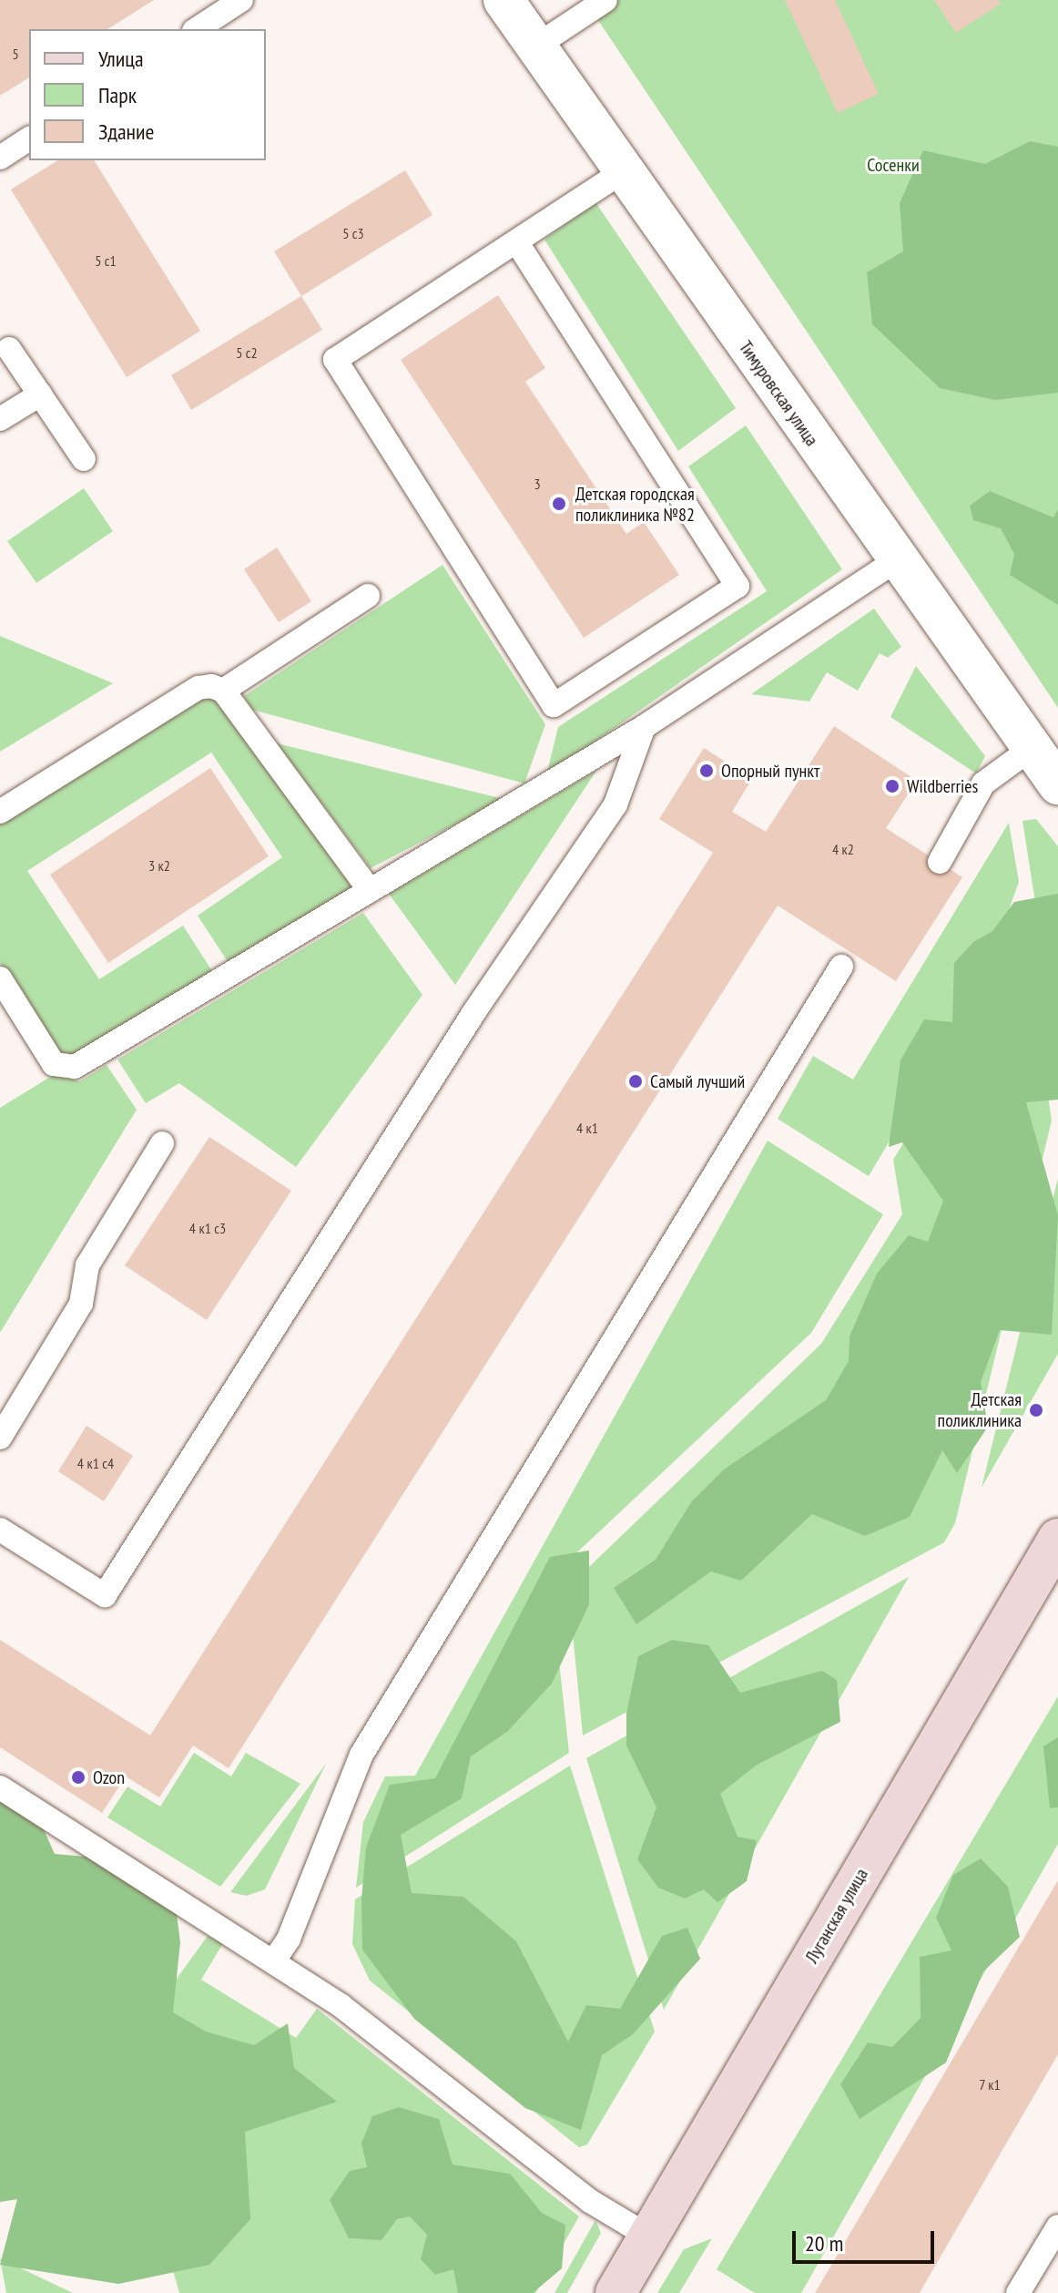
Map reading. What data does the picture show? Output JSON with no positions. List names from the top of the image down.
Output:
{
  "streets": {
    "main road": ["Луганская улица"],
    "street": ["Тимуровская улица"]
  },
  "parks": ["Сосенки"],
  "places": [
    "Детская городская поликлиника №82",
    "Опорный пункт",
    "Wildberries",
    "Самый лучший",
    "Детская поликлиника",
    "Ozon"
  ],
  "house_numbers": [
    "5",
    "5 с3",
    "5 с1",
    "5 с2",
    "3",
    "4 к2",
    "3 к2",
    "4 к1",
    "4 к1 с3",
    "4 к1 с4",
    "7 к1"
  ],
  "legend": ["Улица", "Парк", "Здание"],
  "scale_bar": "20 m"
}
